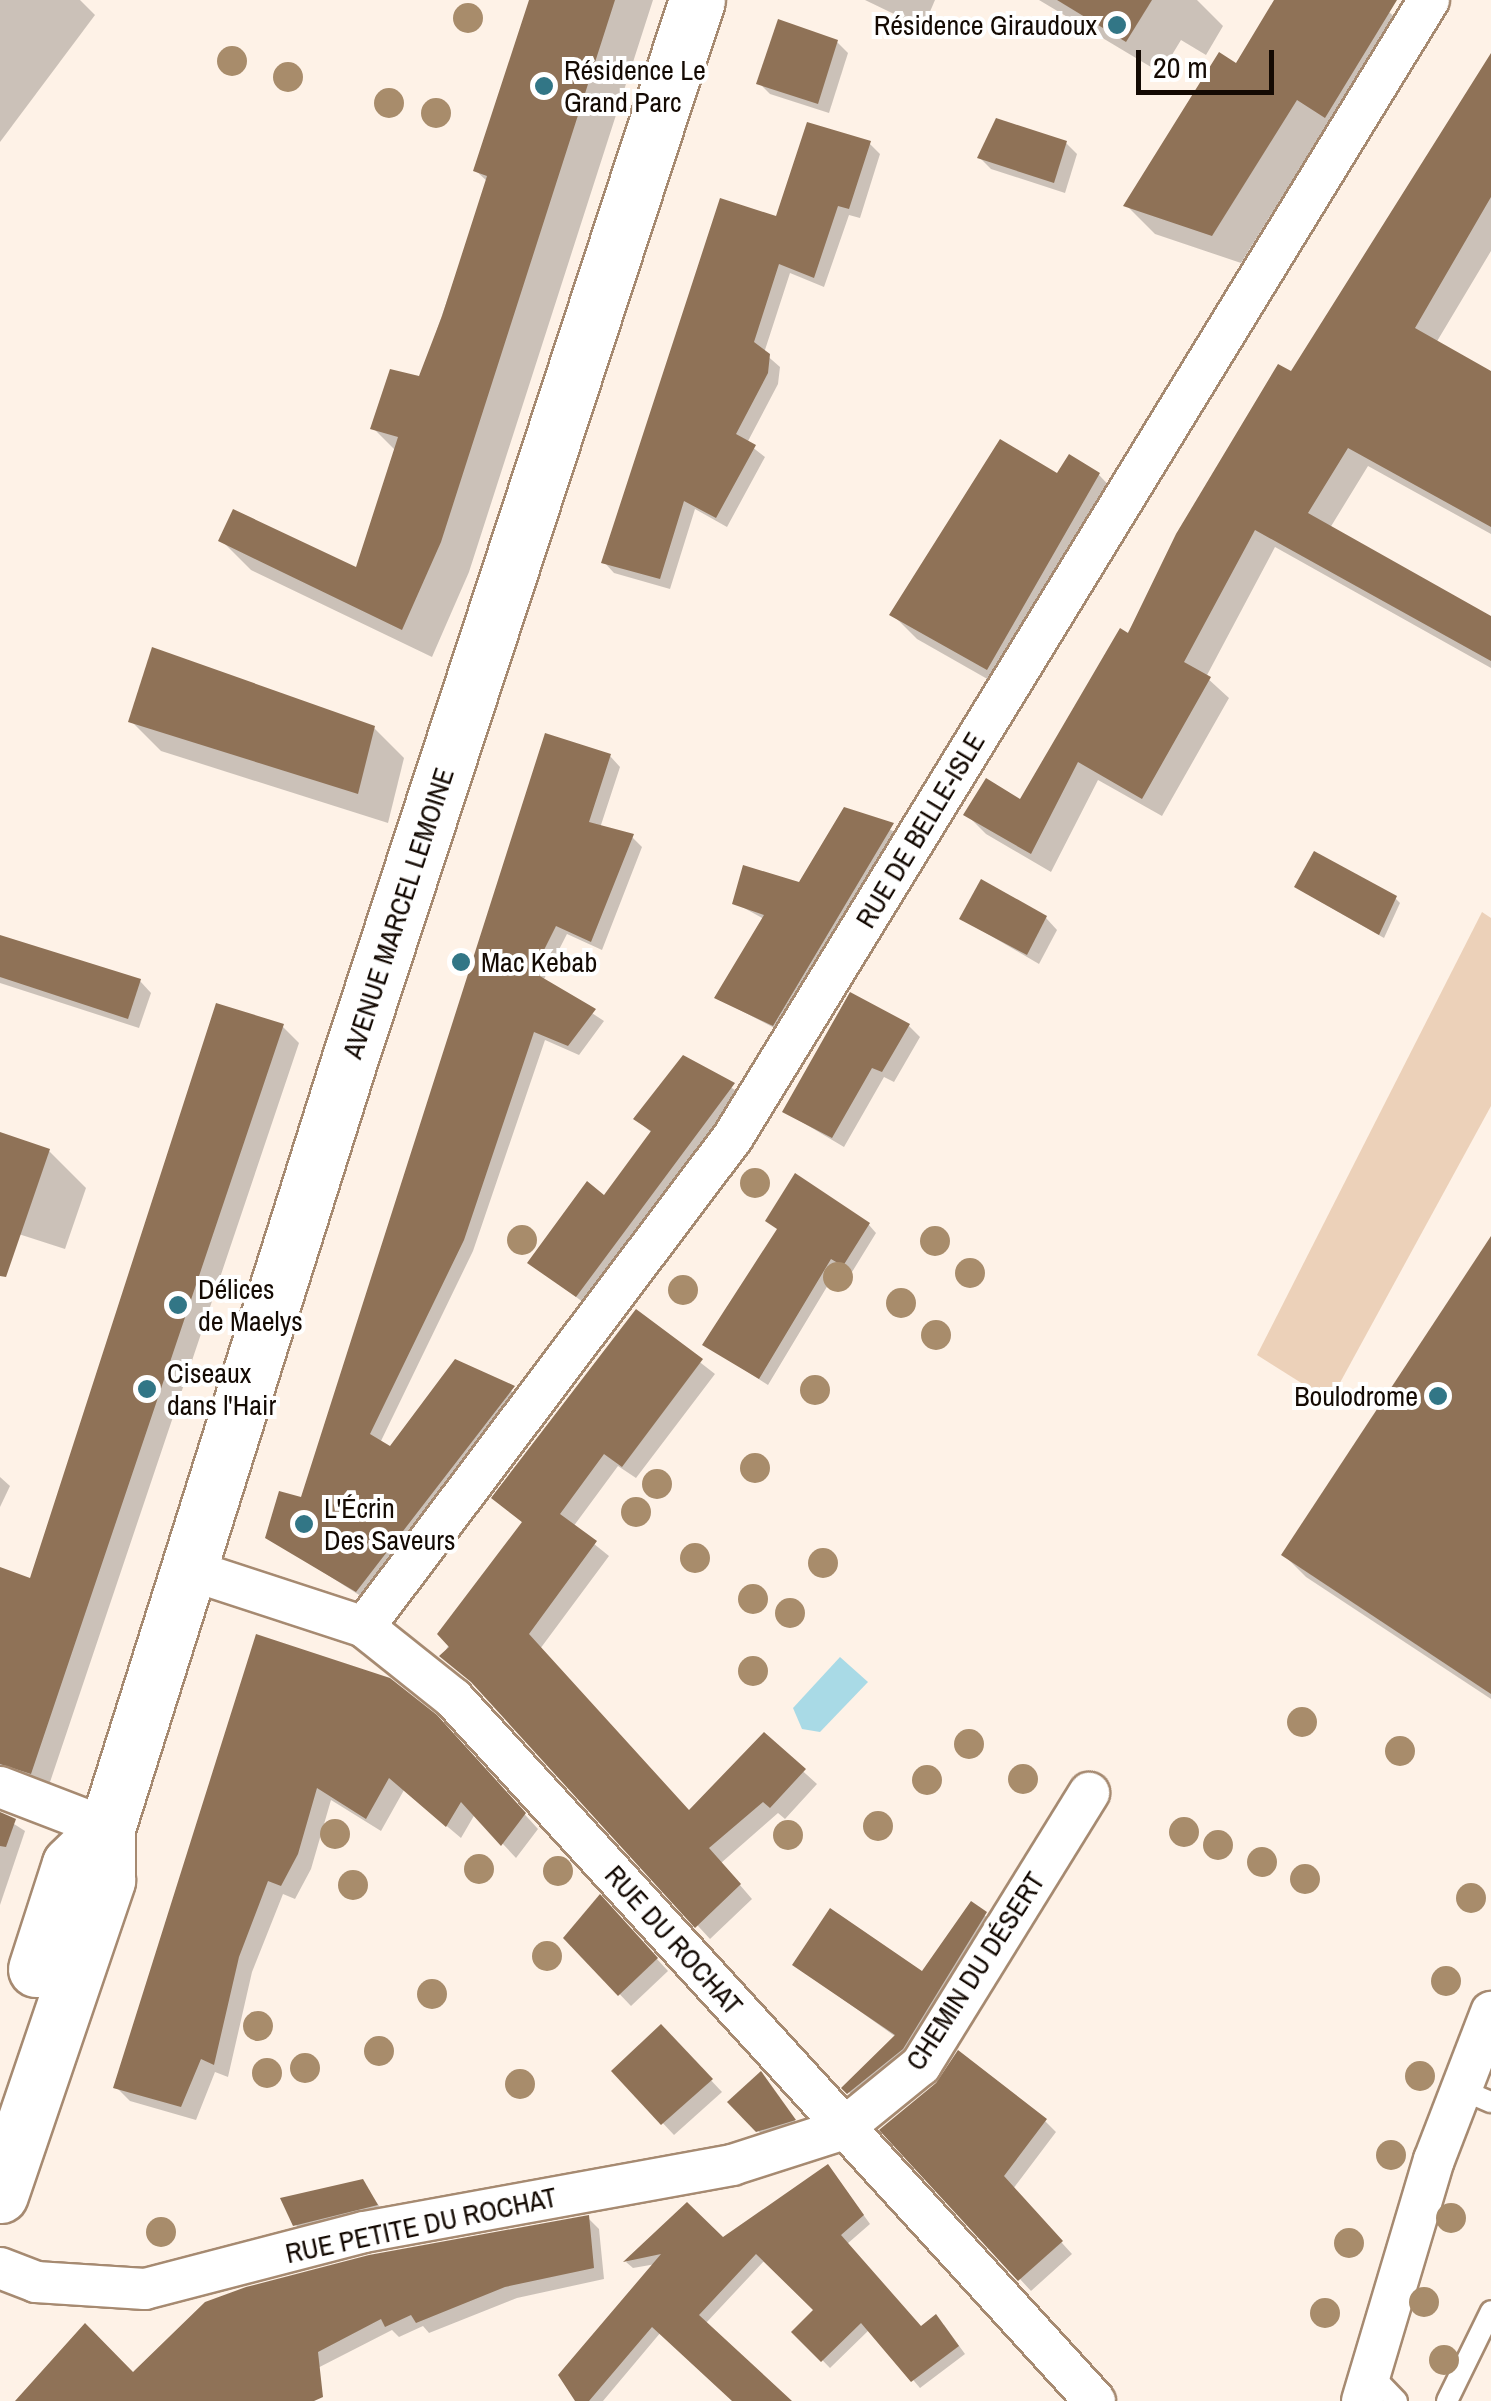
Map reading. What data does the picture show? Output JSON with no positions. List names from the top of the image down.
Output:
{
  "streets": {
    "main road": ["AVENUE MARCEL LEMOINE"],
    "street": [
      "RUE DE BELLE-ISLE",
      "RUE DU ROCHAT",
      "CHEMIN DU DÉSERT",
      "RUE PETITE DU ROCHAT"
    ]
  },
  "crossings": [
    ["RUE DE BELLE-ISLE", "RUE DU ROCHAT"],
    ["AVENUE MARCEL LEMOINE", "RUE DU ROCHAT"],
    ["RUE DU ROCHAT", "CHEMIN DU DÉSERT"],
    ["RUE DU ROCHAT", "RUE PETITE DU ROCHAT"],
    ["CHEMIN DU DÉSERT", "RUE PETITE DU ROCHAT"]
  ],
  "places": [
    "Résidence Giraudoux",
    "Résidence Le Grand Parc",
    "Mac Kebab",
    "Délices de Maelys",
    "Ciseaux dans l'Hair",
    "Boulodrome",
    "L'Écrin Des Saveurs"
  ],
  "scale_bar": "20 m"
}
